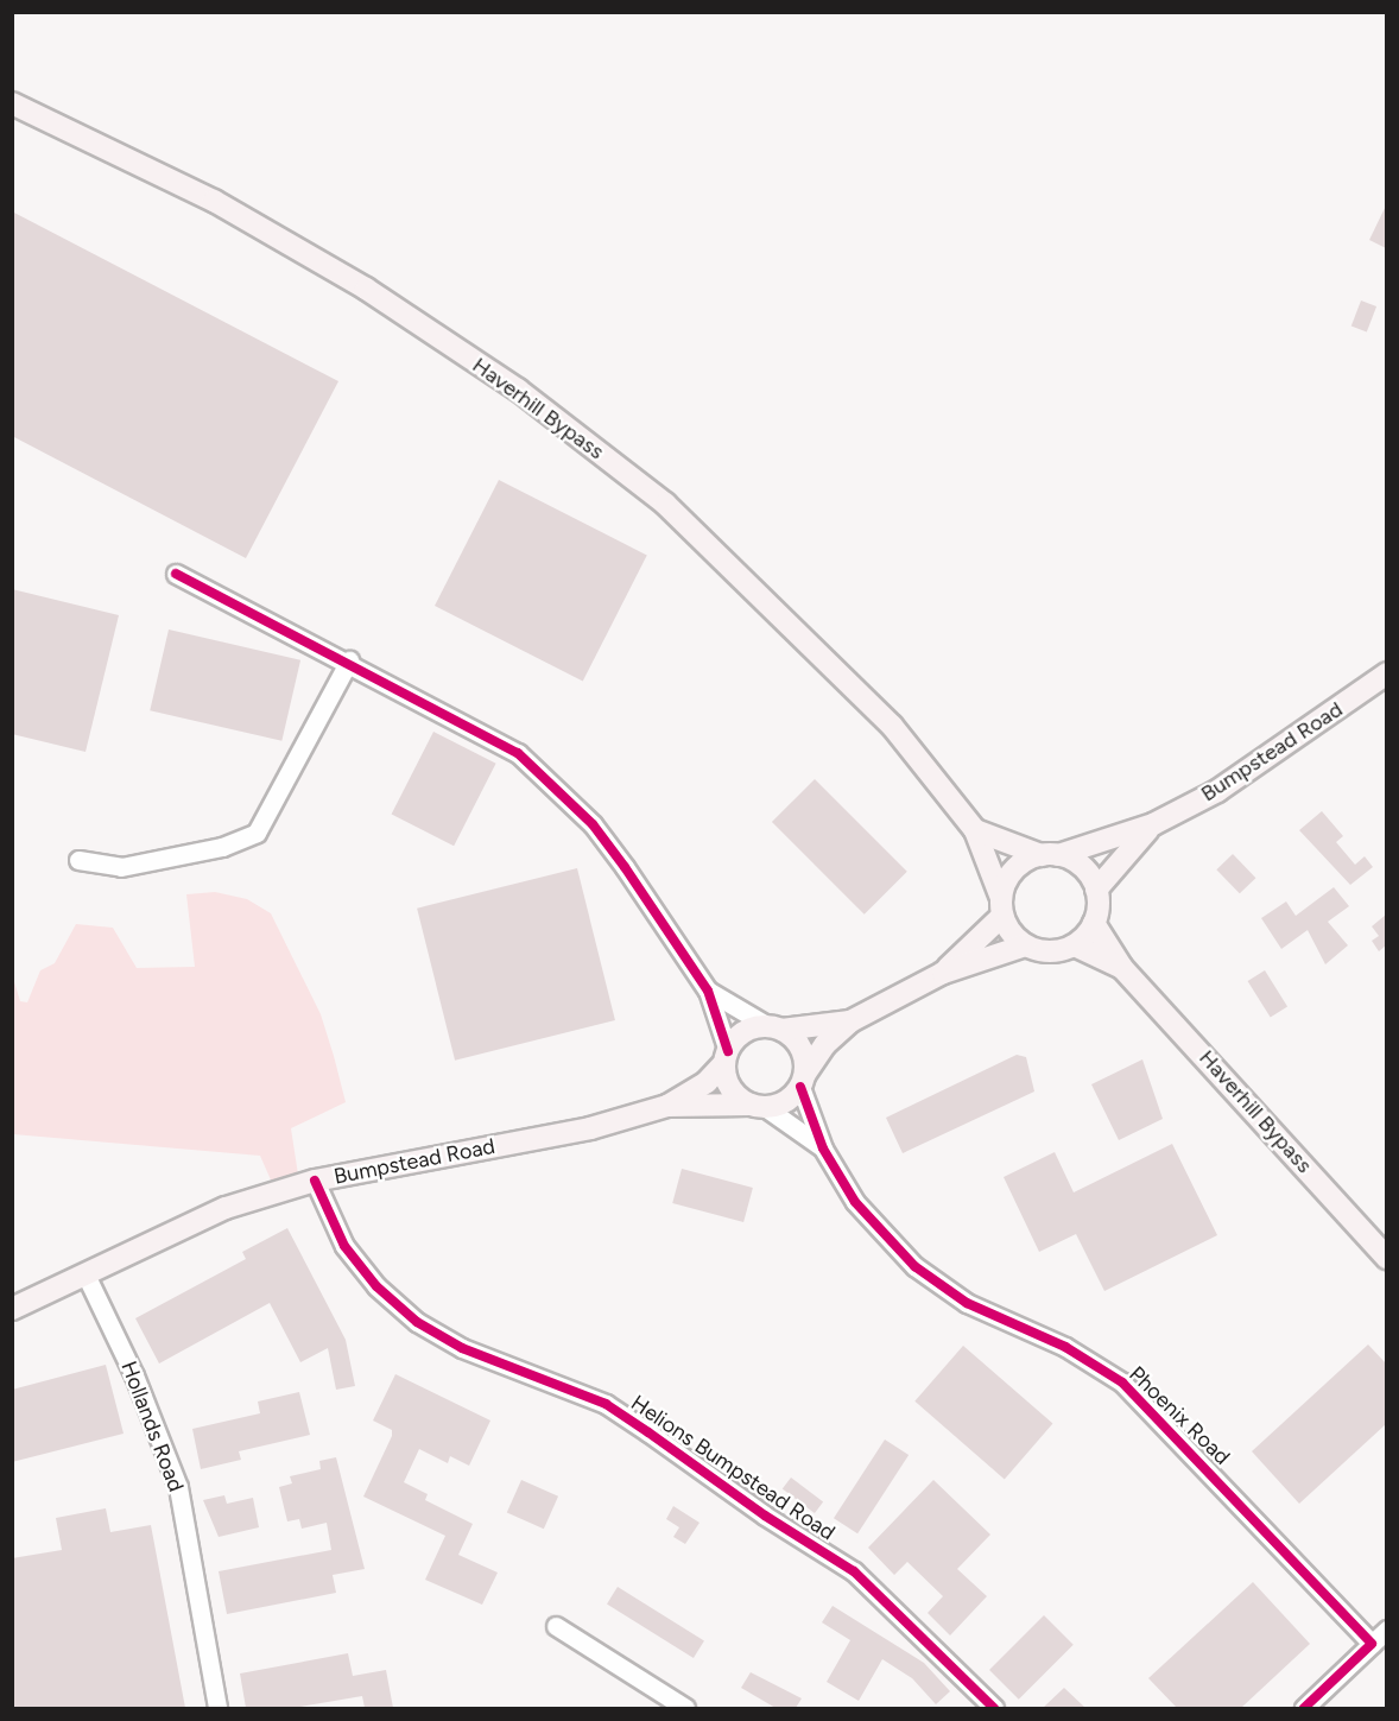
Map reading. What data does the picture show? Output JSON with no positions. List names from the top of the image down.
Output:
{
  "streets": {
    "main road": ["Haverhill Bypass", "Bumpstead Road"],
    "street": ["Phoenix Road", "Hollands Road", "Helions Bumpstead Road"]
  },
  "crossings": [
    ["Haverhill Bypass", "Bumpstead Road"],
    ["Bumpstead Road", "Phoenix Road"],
    ["Bumpstead Road", "Hollands Road"],
    ["Bumpstead Road", "Helions Bumpstead Road"]
  ]
}
